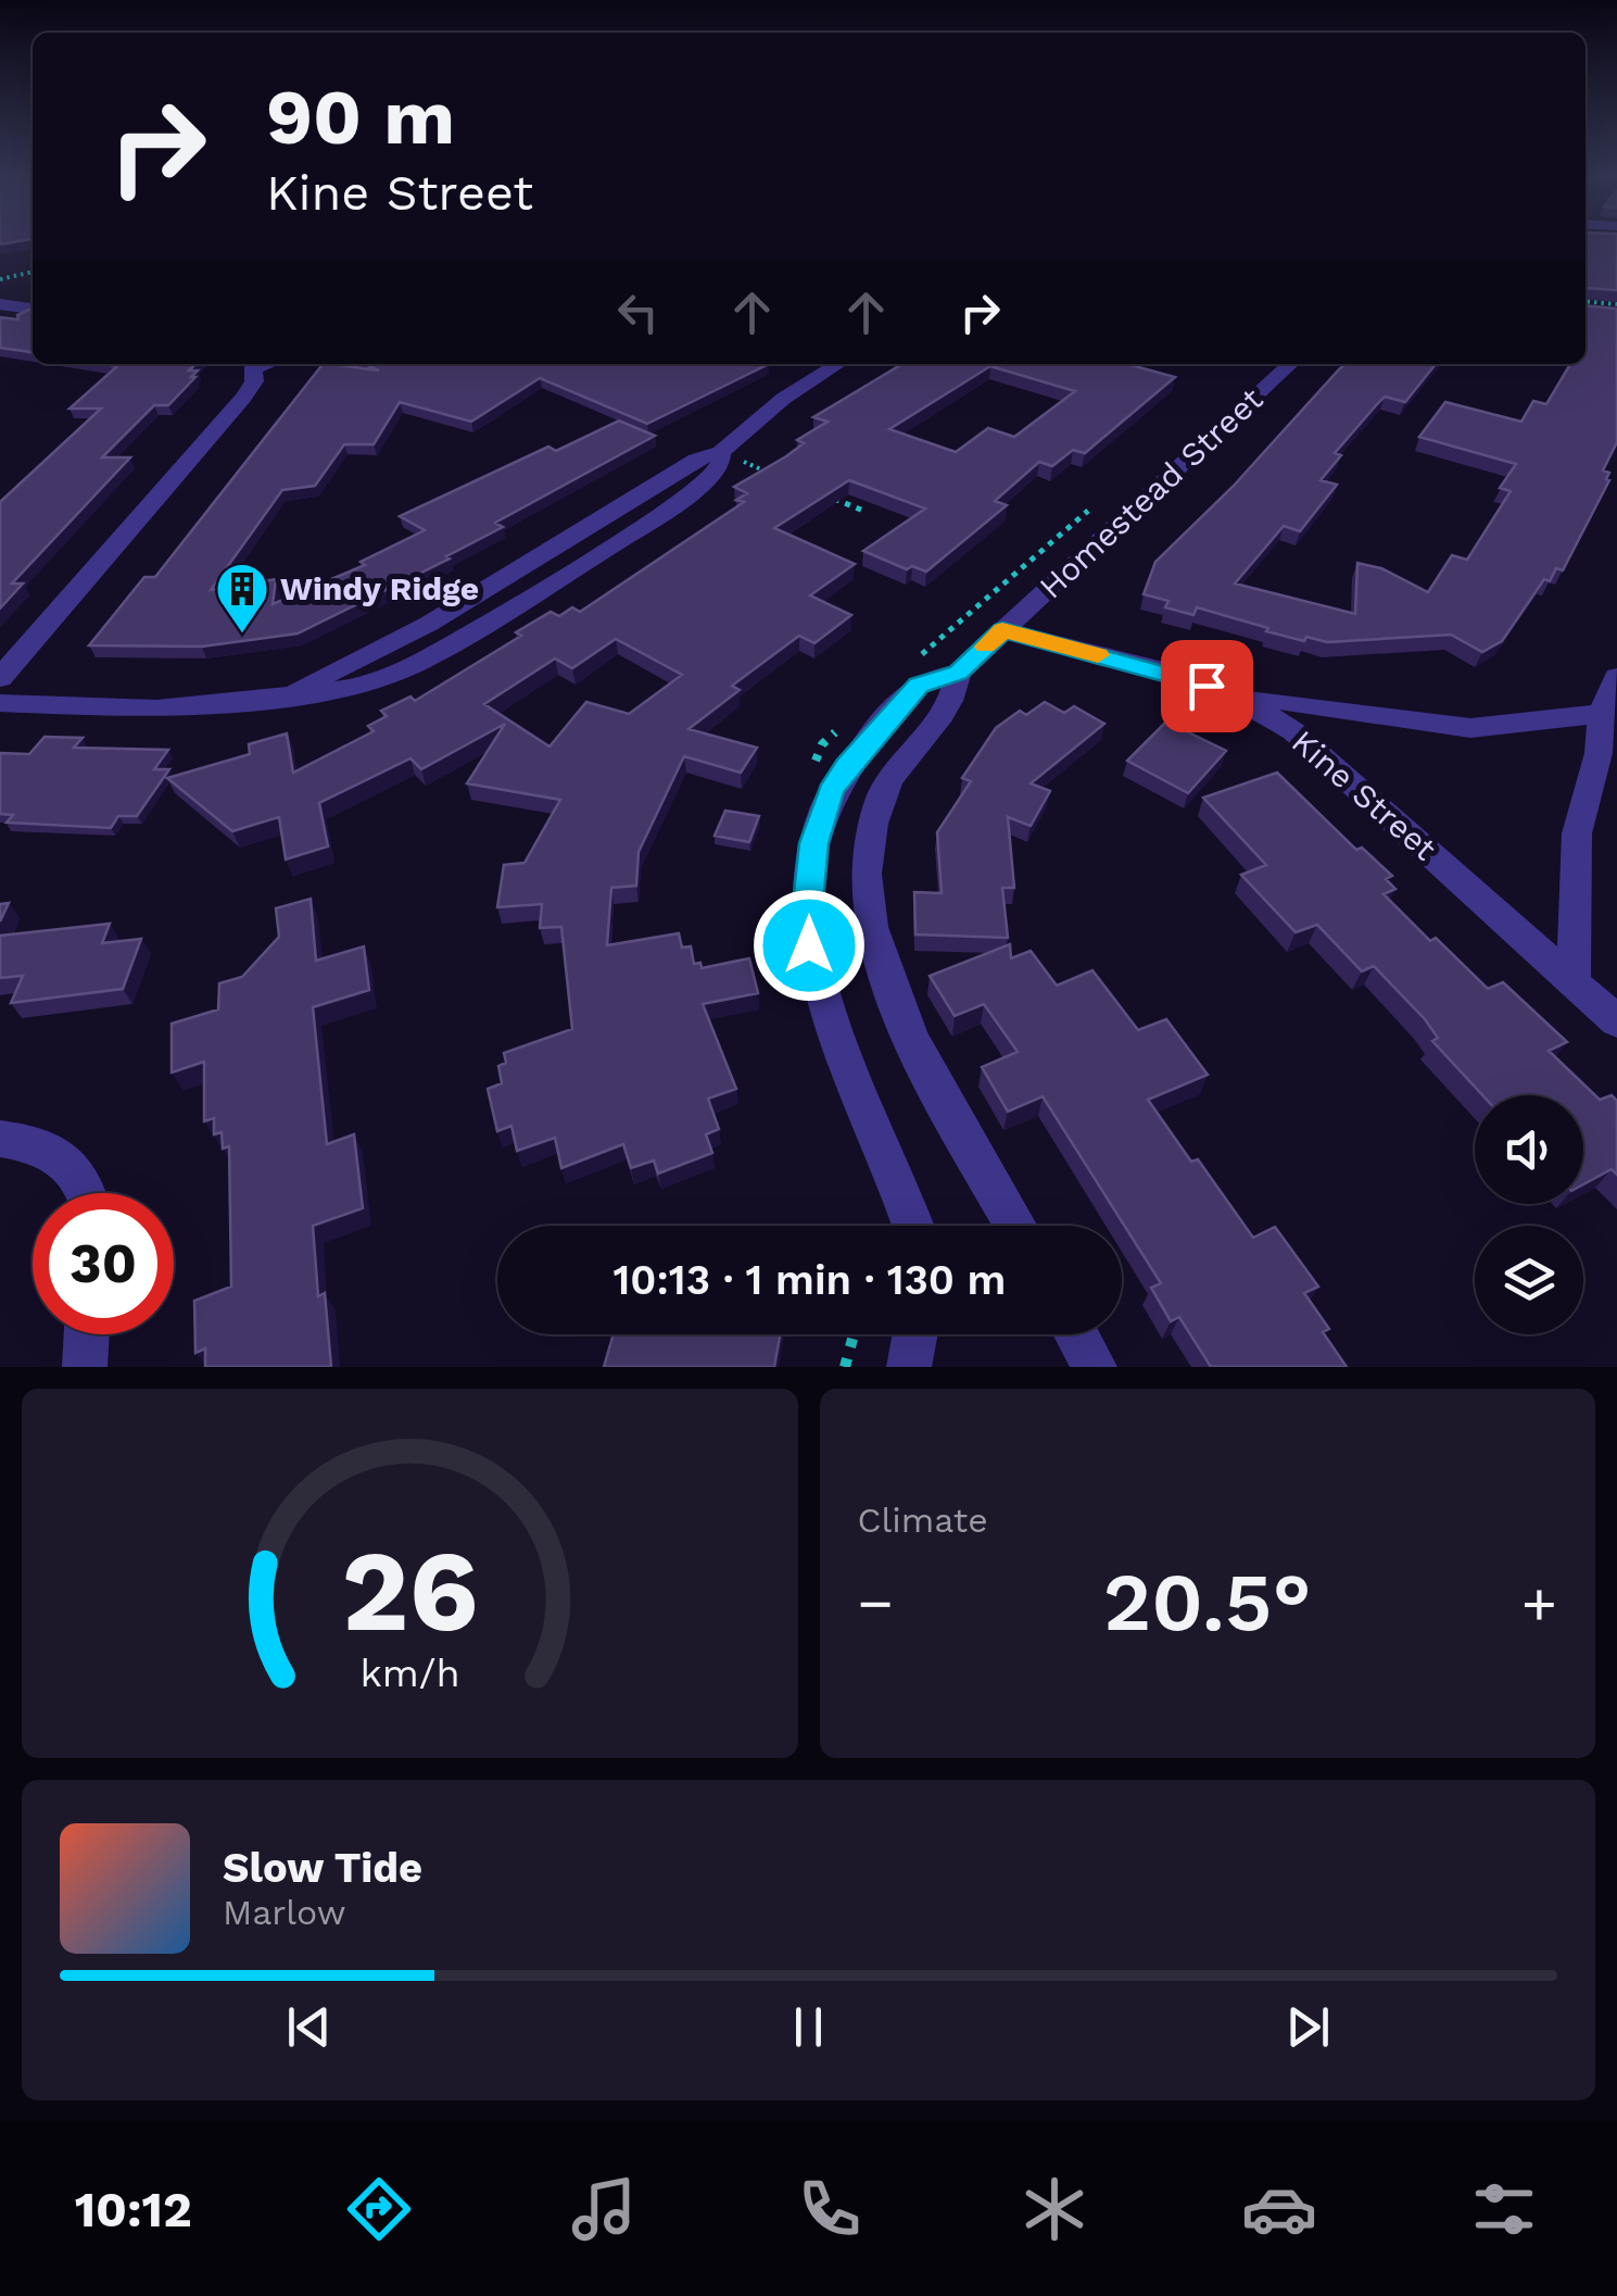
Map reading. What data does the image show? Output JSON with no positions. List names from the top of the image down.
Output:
{
  "streets": {
    "street": ["Homestead Street", "Kine Street"]
  },
  "crossings": [
    ["Homestead Street", "Kine Street"]
  ],
  "places": {
    "building": ["Windy Ridge"]
  },
  "page": {
    "turn": ["90 m", "Kine Street"],
    "limit": "30",
    "trip": "10:13 · 1 min · 130 m",
    "tile": "Climate",
    "heat": ["−", "20.5°", "+"],
    "song": ["Slow Tide", "Marlow"],
    "tabs": "10:12",
    "gauge": ["26", "km/h"]
  }
}
